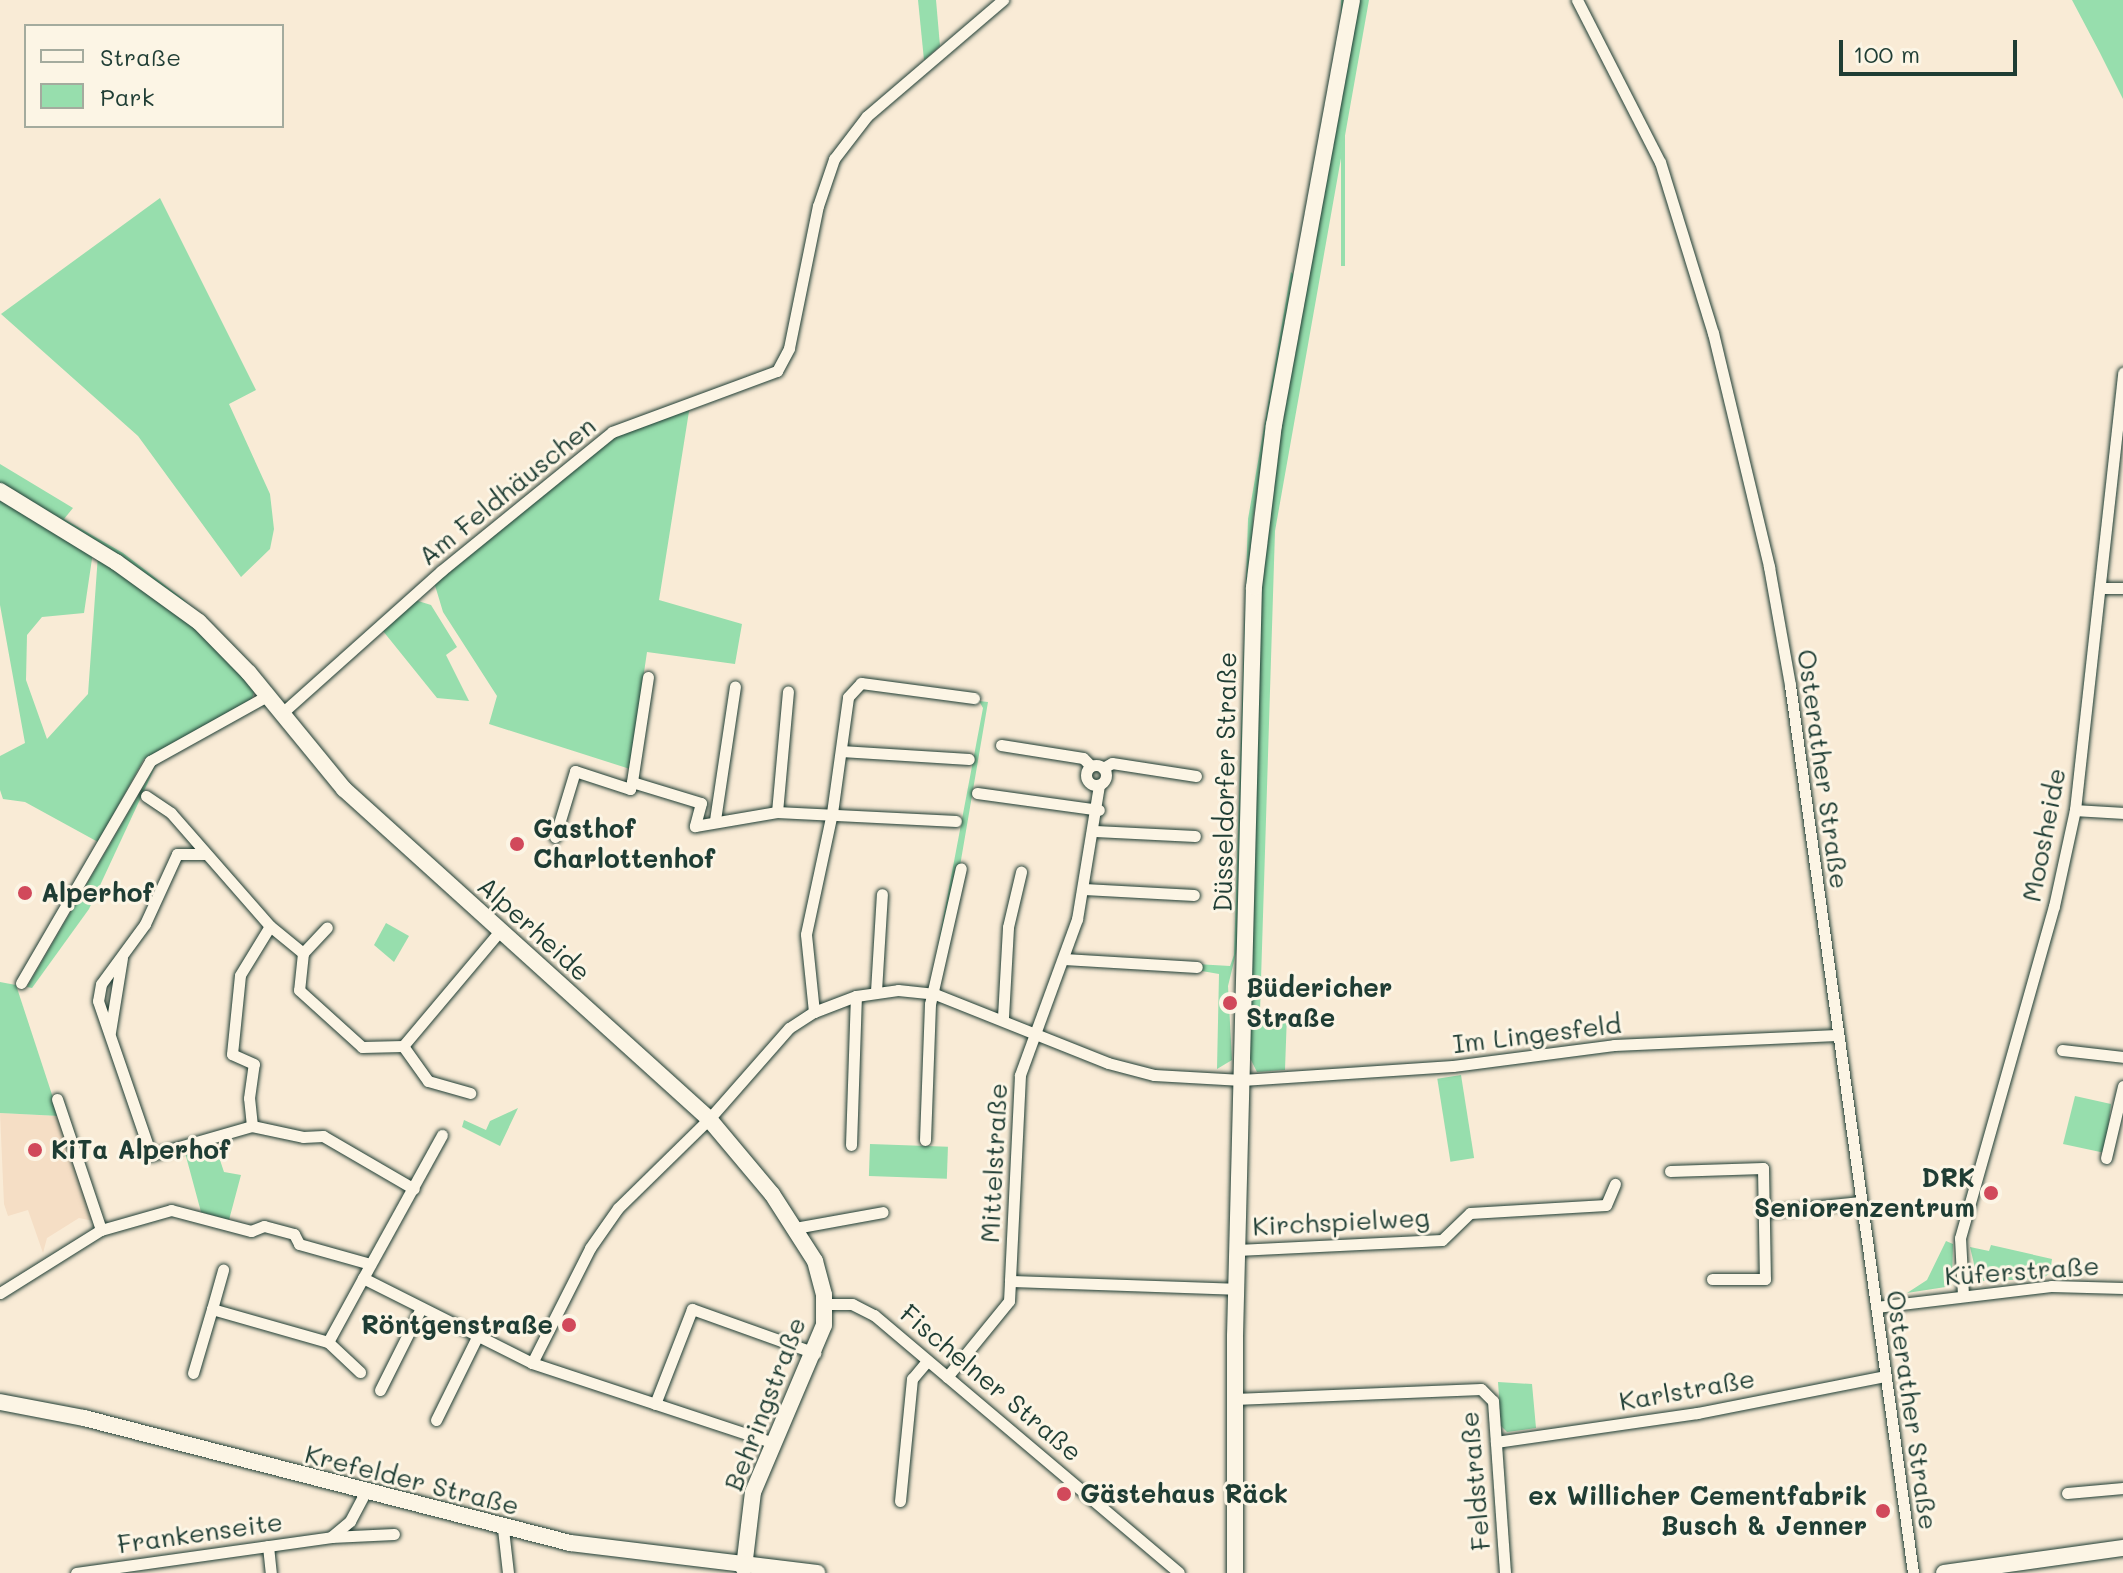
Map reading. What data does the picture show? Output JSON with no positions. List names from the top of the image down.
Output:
{
  "streets": {
    "street": [
      "Am Feldhäuschen",
      "Osterather Straße",
      "Düsseldorfer Straße",
      "Moosheide",
      "Alperheide",
      "Im Lingesfeld",
      "Mittelstraße",
      "Kirchspielweg",
      "Küferstraße",
      "Fischelner Straße",
      "Karlstraße",
      "Behringstraße",
      "Krefelder Straße",
      "Feldstraße",
      "Frankenseite"
    ]
  },
  "crossings": [
    ["Am Feldhäuschen", "Alperheide"],
    ["Osterather Straße", "Im Lingesfeld"],
    ["Osterather Straße", "Küferstraße"],
    ["Osterather Straße", "Karlstraße"],
    ["Düsseldorfer Straße", "Im Lingesfeld"],
    ["Düsseldorfer Straße", "Mittelstraße"],
    ["Düsseldorfer Straße", "Kirchspielweg"],
    ["Düsseldorfer Straße", "Feldstraße"],
    ["Moosheide", "Küferstraße"],
    ["Mittelstraße", "Fischelner Straße"],
    ["Fischelner Straße", "Behringstraße"],
    ["Karlstraße", "Feldstraße"],
    ["Behringstraße", "Krefelder Straße"]
  ],
  "places": [
    "Gasthof Charlottenhof",
    "Alperhof",
    "Büdericher Straße",
    "KiTa Alperhof",
    "DRK Seniorenzentrum",
    "Röntgenstraße",
    "Gästehaus Räck",
    "ex Willicher Cementfabrik Busch & Jenner"
  ],
  "legend": ["Straße", "Park"],
  "scale_bar": "100 m"
}
